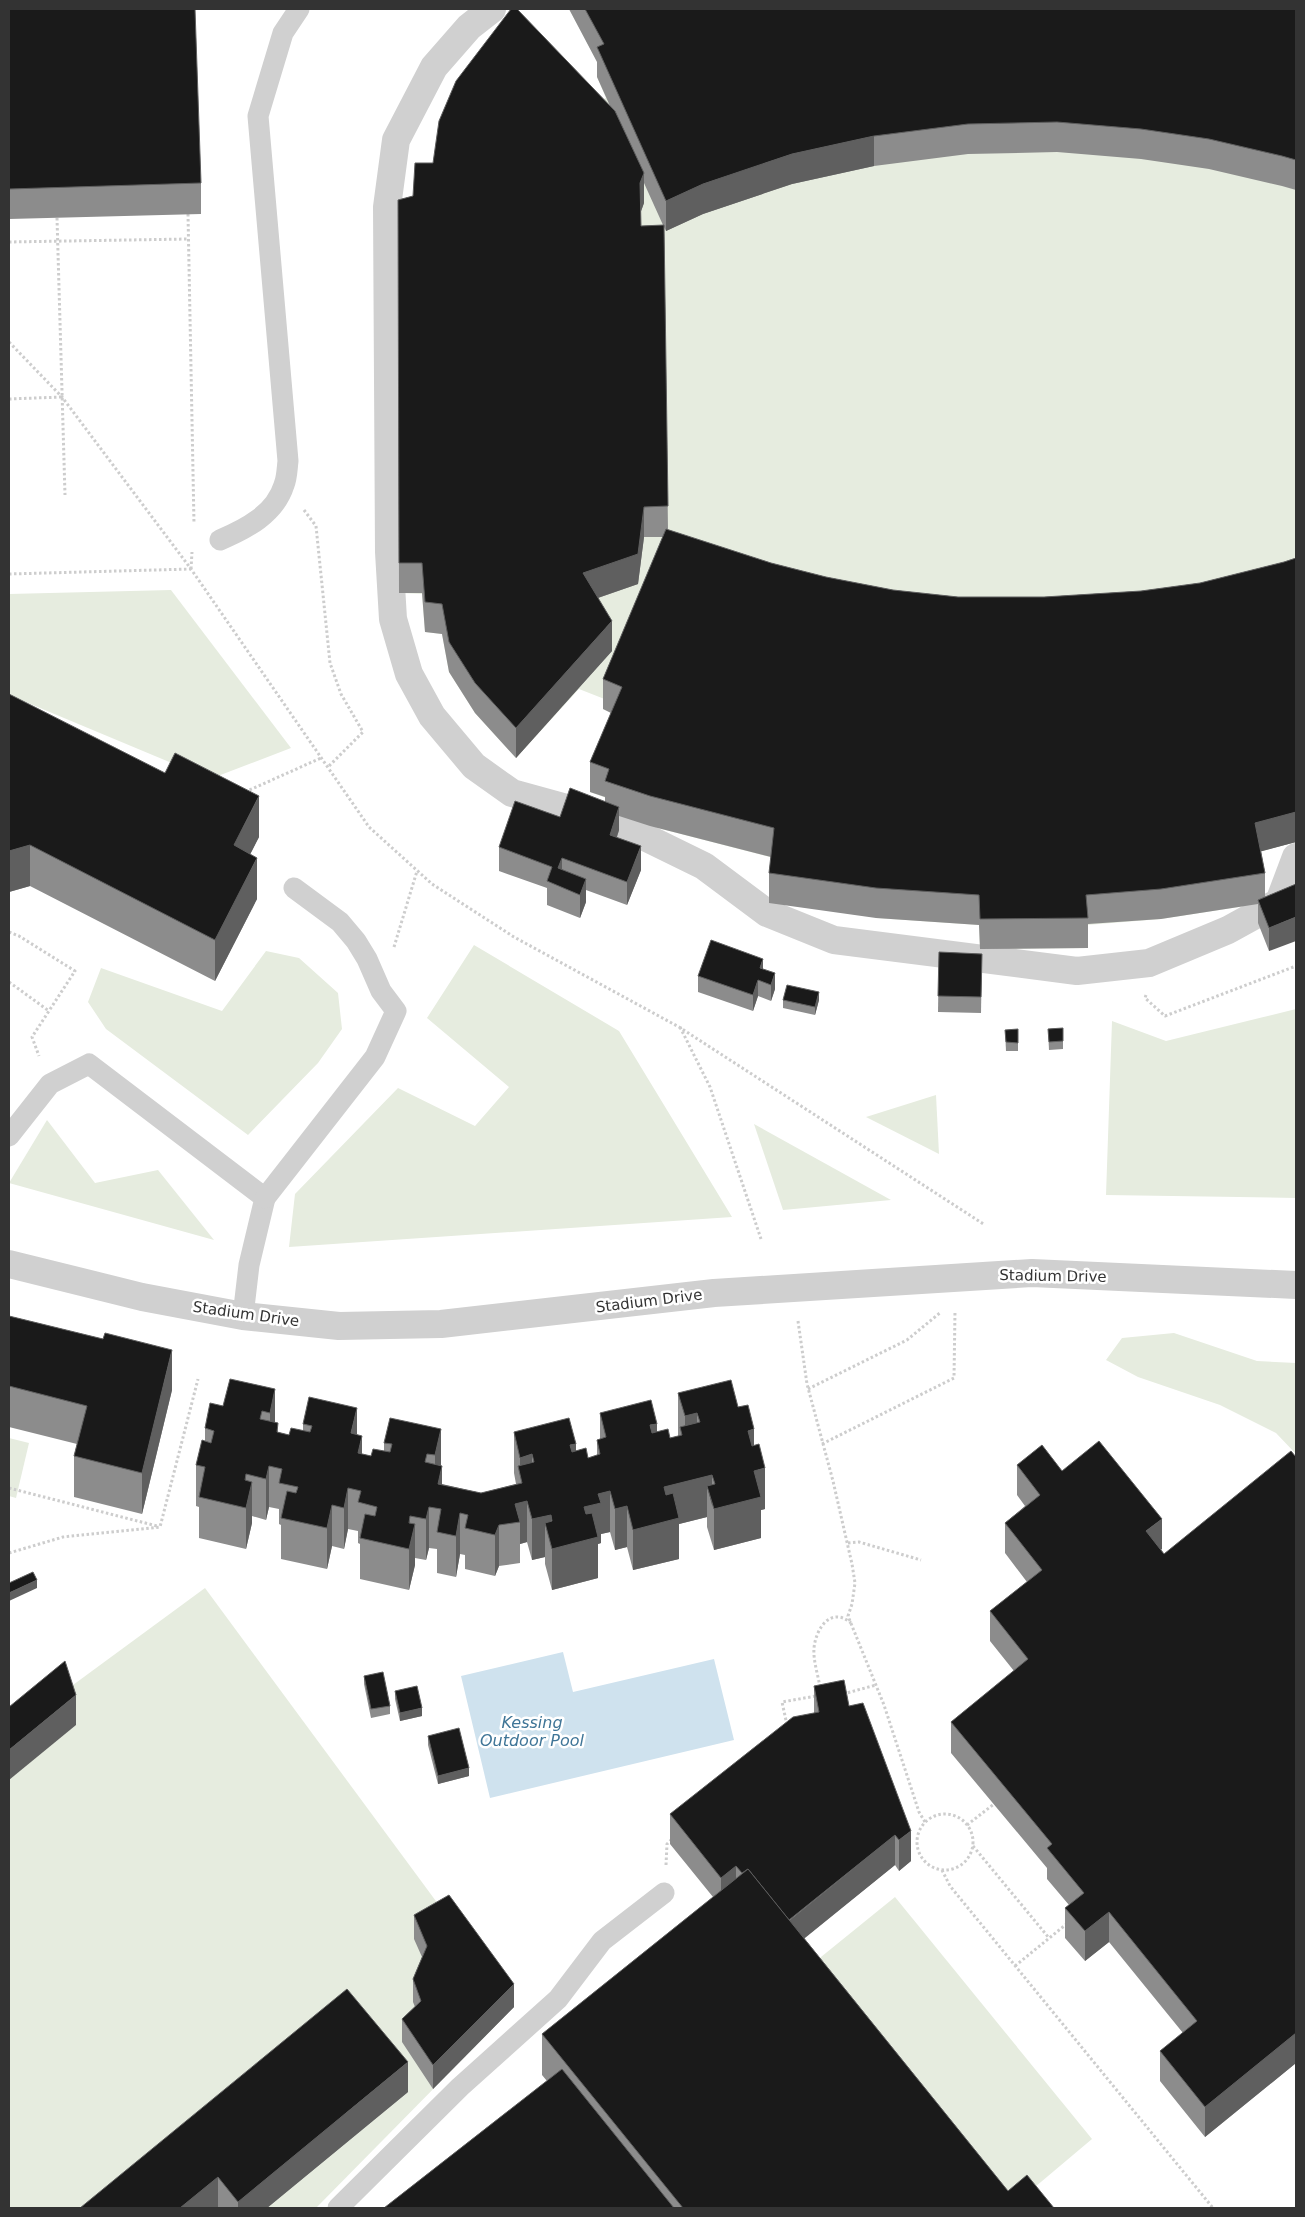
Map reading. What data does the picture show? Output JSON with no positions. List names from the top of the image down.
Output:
{
  "streets": {
    "street": ["Stadium Drive"]
  },
  "water": ["Kessing Outdoor Pool"]
}
